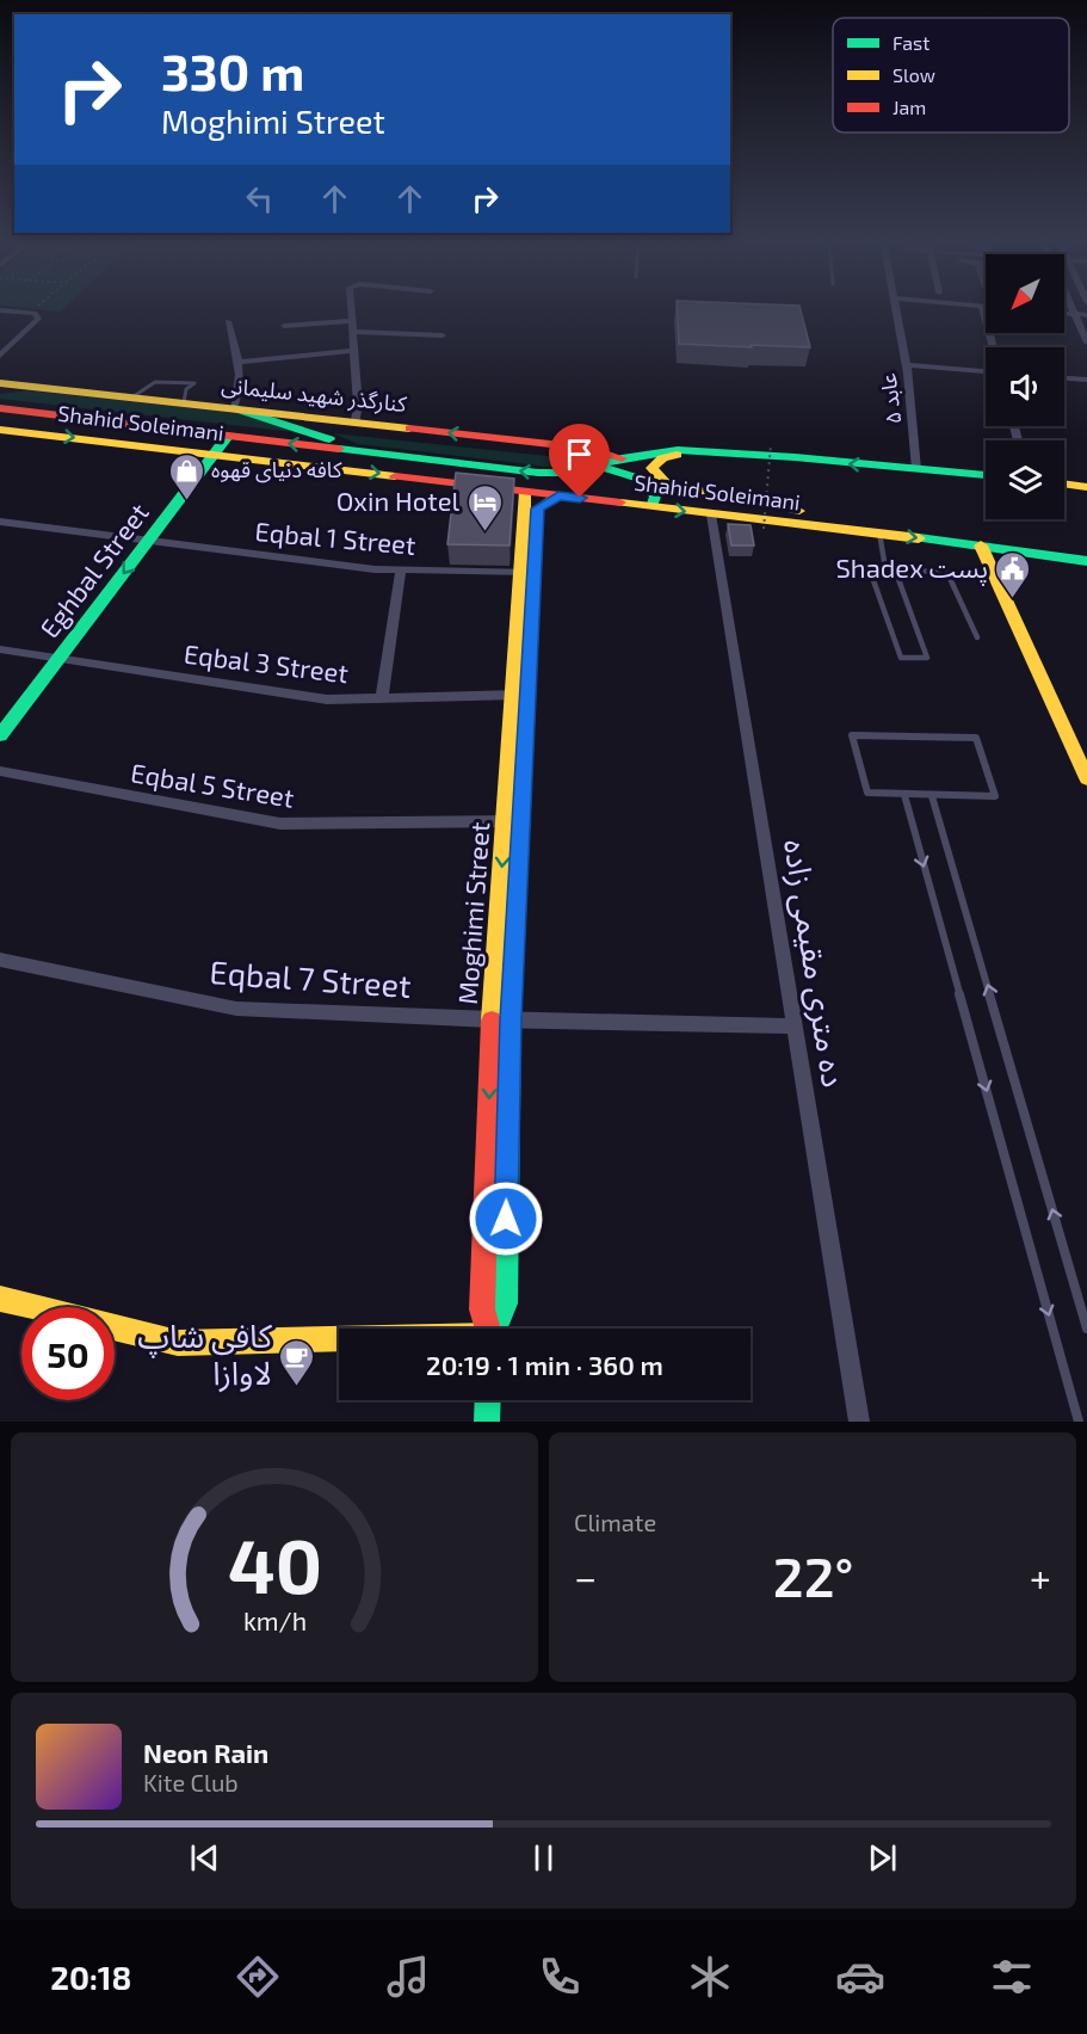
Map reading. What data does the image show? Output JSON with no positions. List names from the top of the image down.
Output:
{
  "streets": {
    "main road": [
      "کنارگذر شهید سلیمانی",
      "Shahid Soleimani",
      "Eghbal Street",
      "Moghimi Street"
    ],
    "street": [
      "عابد ۵",
      "Eqbal 1 Street",
      "Eqbal 3 Street",
      "Eqbal 5 Street",
      "ده متری مقیمی زاده",
      "Eqbal 7 Street"
    ]
  },
  "crossings": [
    ["کنارگذر شهید سلیمانی", "Shahid Soleimani"],
    ["عابد ۵", "Shahid Soleimani"],
    ["Shahid Soleimani", "Eghbal Street"],
    ["Shahid Soleimani", "Moghimi Street"],
    ["Shahid Soleimani", "ده متری مقیمی زاده"],
    ["Eqbal 1 Street", "Eghbal Street"],
    ["Eqbal 1 Street", "Moghimi Street"],
    ["Eghbal Street", "Eqbal 3 Street"],
    ["Eqbal 3 Street", "Moghimi Street"],
    ["Eqbal 5 Street", "Moghimi Street"],
    ["Moghimi Street", "Eqbal 7 Street"],
    ["ده متری مقیمی زاده", "Eqbal 7 Street"]
  ],
  "one_way": ["کنارگذر شهید سلیمانی", "Eghbal Street"],
  "places": {
    "shop": ["کافه دنیای قهوه"],
    "hotel": ["Oxin Hotel"],
    "public building": ["Shadex پست"],
    "cafe": ["کافی شاپ لاوازا"]
  },
  "legend": ["Fast", "Slow", "Jam"],
  "north": "bottom left",
  "page": {
    "turn": ["330 m", "Moghimi Street"],
    "limit": "50",
    "trip": "20:19 · 1 min · 360 m",
    "tile": "Climate",
    "heat": ["−", "22°", "+"],
    "song": ["Neon Rain", "Kite Club"],
    "tabs": "20:18",
    "gauge": ["40", "km/h"]
  }
}
